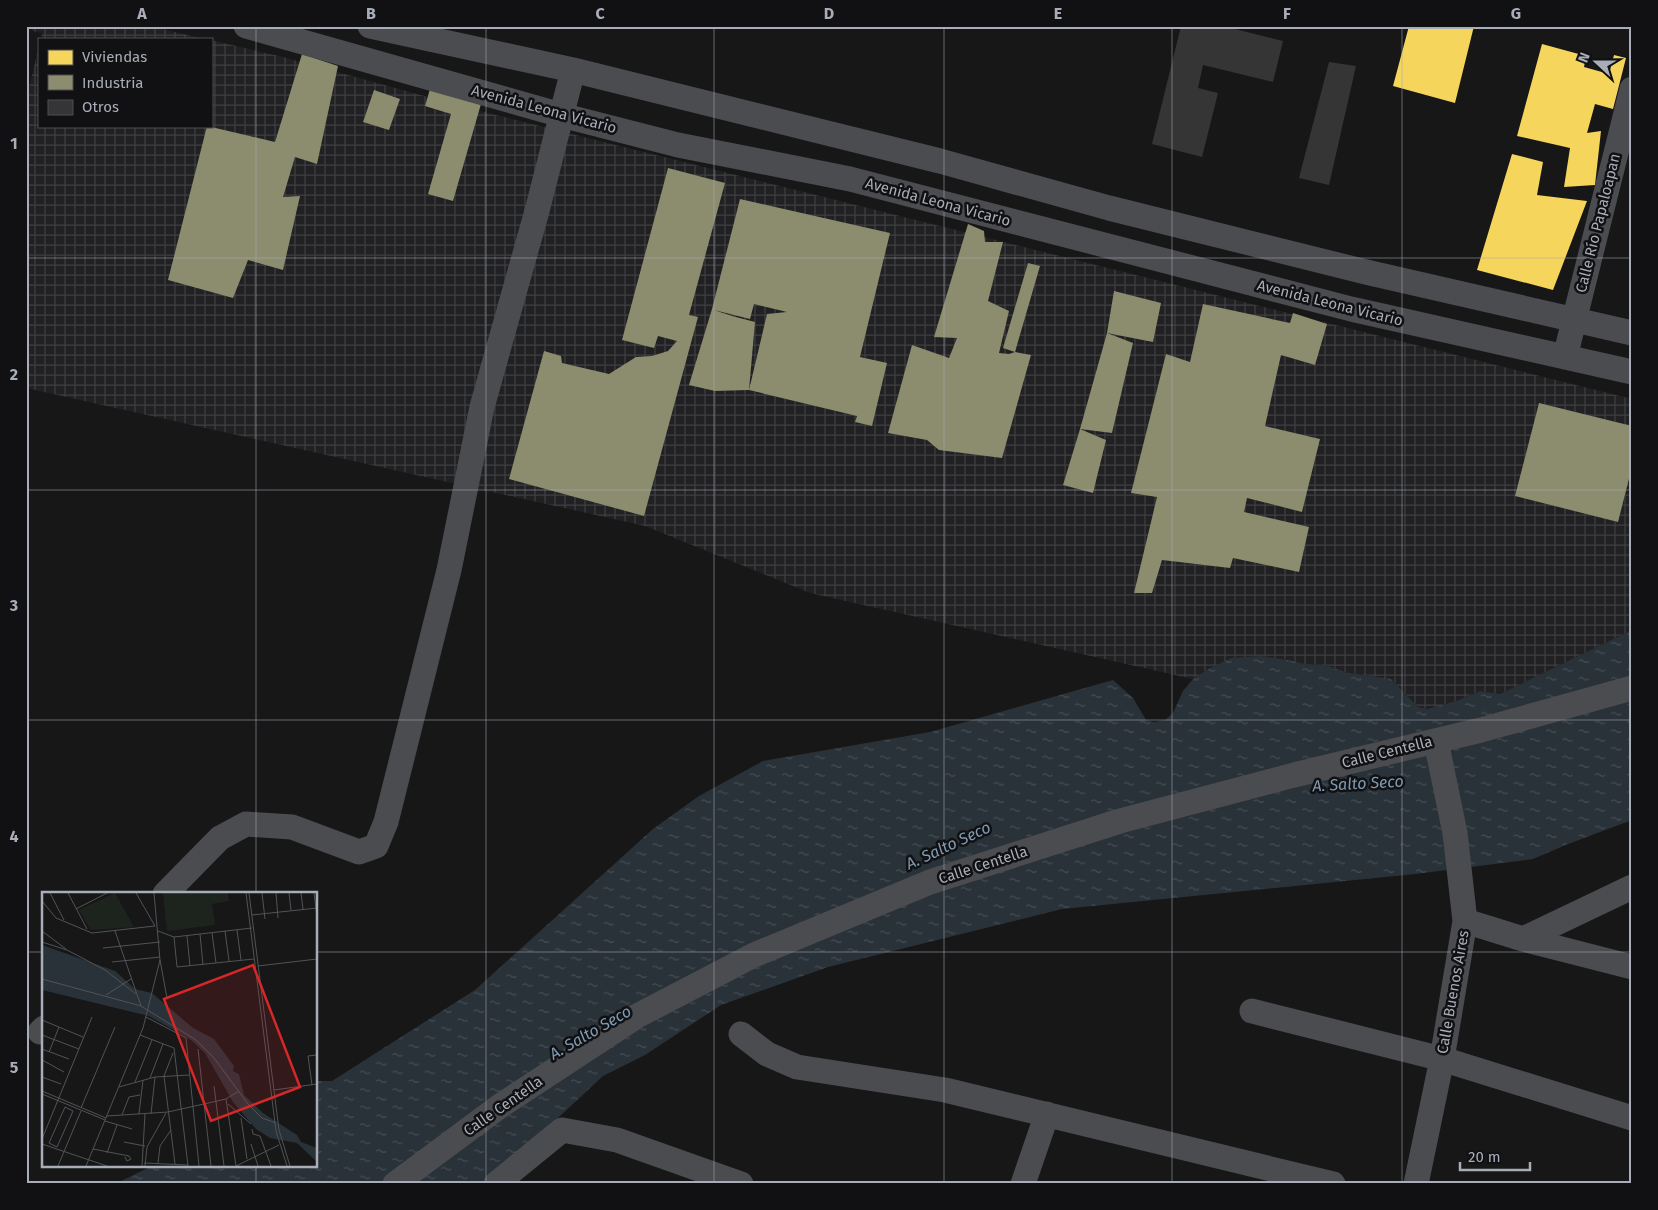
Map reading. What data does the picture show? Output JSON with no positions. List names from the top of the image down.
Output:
{
  "streets": {
    "street": [
      "Avenida Leona Vicario",
      "Calle Río Papaloapan",
      "Calle Centella",
      "Calle Buenos Aires"
    ]
  },
  "crossings": [
    ["Avenida Leona Vicario", "Calle Río Papaloapan"],
    ["Calle Centella", "Calle Buenos Aires"]
  ],
  "water": ["A. Salto Seco"],
  "legend": ["Viviendas", "Industria", "Otros"],
  "scale_bar": "20 m",
  "north": "left",
  "grid": {
    "columns": [
      "A",
      "B",
      "C",
      "D",
      "E",
      "F",
      "G"
    ],
    "rows": [
      "1",
      "2",
      "3",
      "4",
      "5"
    ]
  }
}
